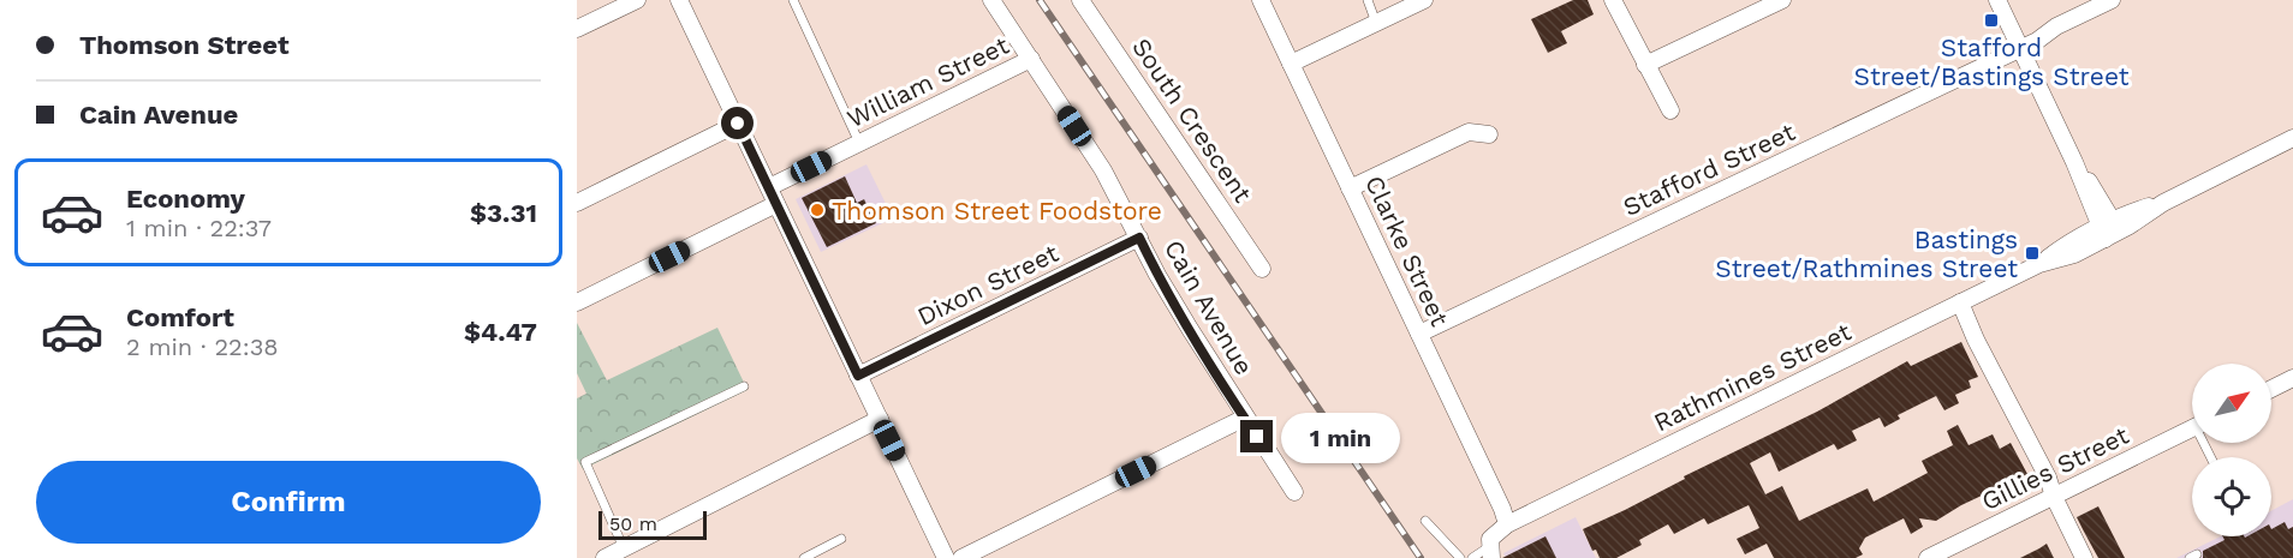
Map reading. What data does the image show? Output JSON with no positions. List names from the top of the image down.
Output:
{
  "streets": {
    "street": [
      "William Street",
      "South Crescent",
      "Stafford Street",
      "Clarke Street",
      "Dixon Street",
      "Cain Avenue",
      "Rathmines Street",
      "Gillies Street"
    ]
  },
  "crossings": [
    ["William Street", "Cain Avenue"],
    ["Stafford Street", "Clarke Street"],
    ["Clarke Street", "Rathmines Street"],
    ["Dixon Street", "Cain Avenue"]
  ],
  "places": {
    "transit": ["Stafford Street/Bastings Street", "Bastings Street/Rathmines Street"],
    "other": ["Thomson Street Foodstore"]
  },
  "scale_bar": "50 m",
  "north": "top right",
  "page": {
    "banner": ["Thomson Street", "Cain Avenue"],
    "list": [
      {
        "name": "Economy",
        "note": "1 min · 22:37",
        "value": "$3.31"
      },
      {
        "name": "Comfort",
        "note": "2 min · 22:38",
        "value": "$4.47"
      }
    ],
    "bubble": "1 min",
    "buttons": "Confirm",
    "scale": "50 m"
  }
}
